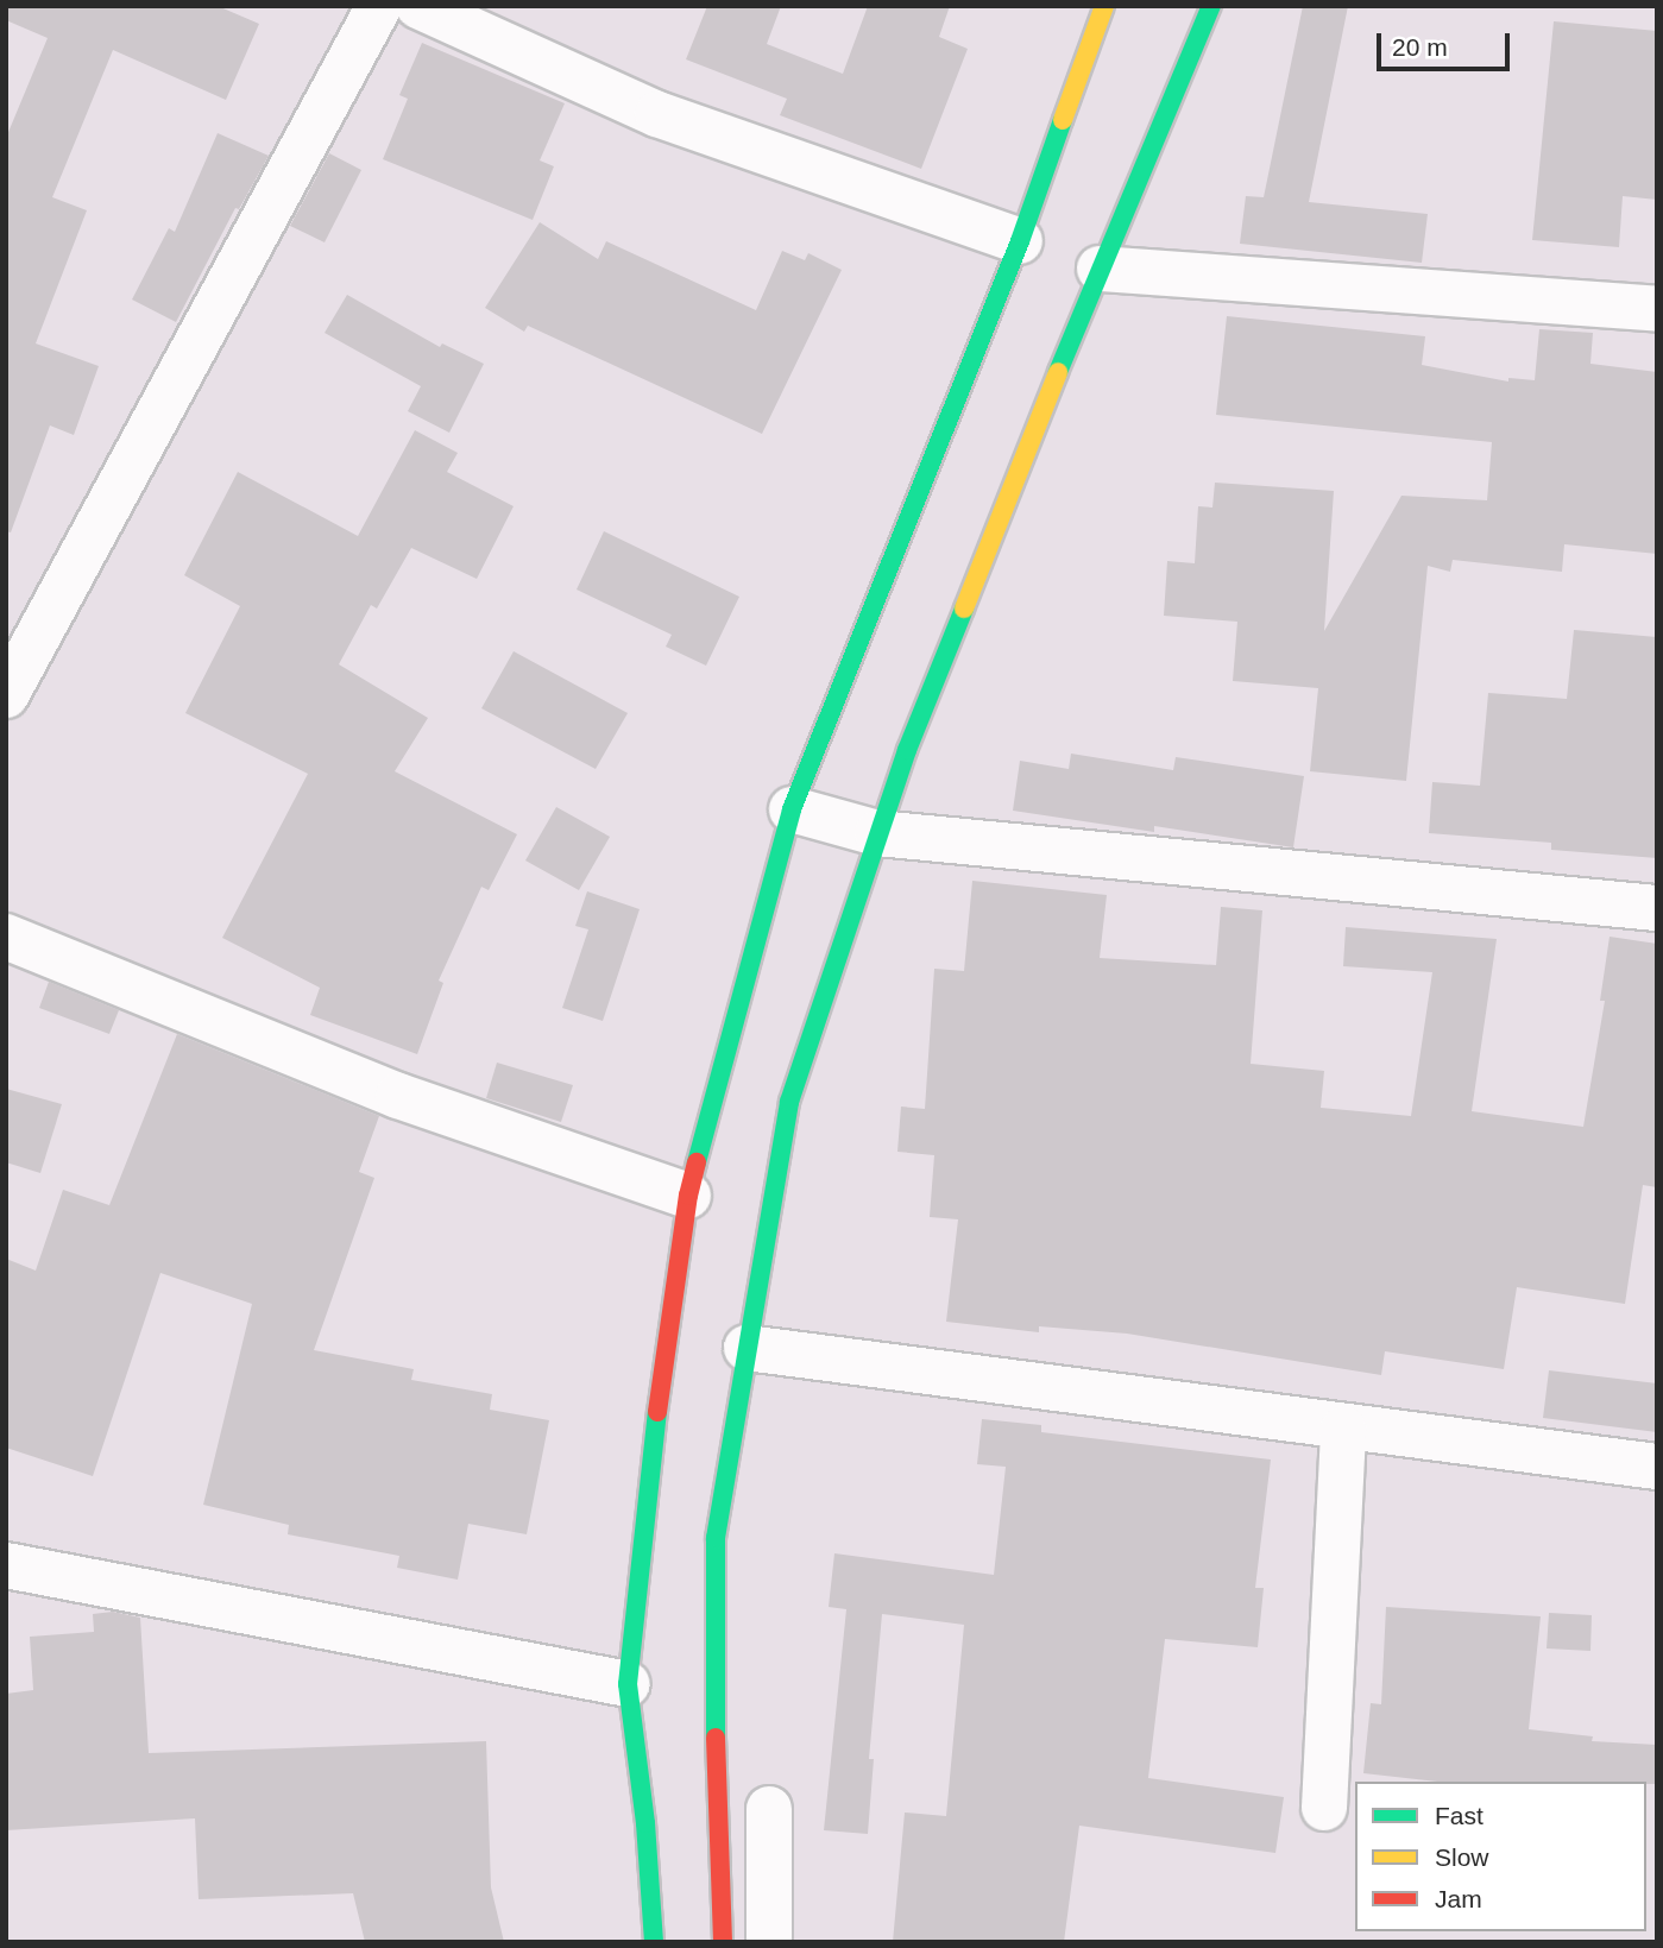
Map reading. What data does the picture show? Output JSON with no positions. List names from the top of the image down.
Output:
{
  "legend": ["Fast", "Slow", "Jam"],
  "scale_bar": "20 m"
}
